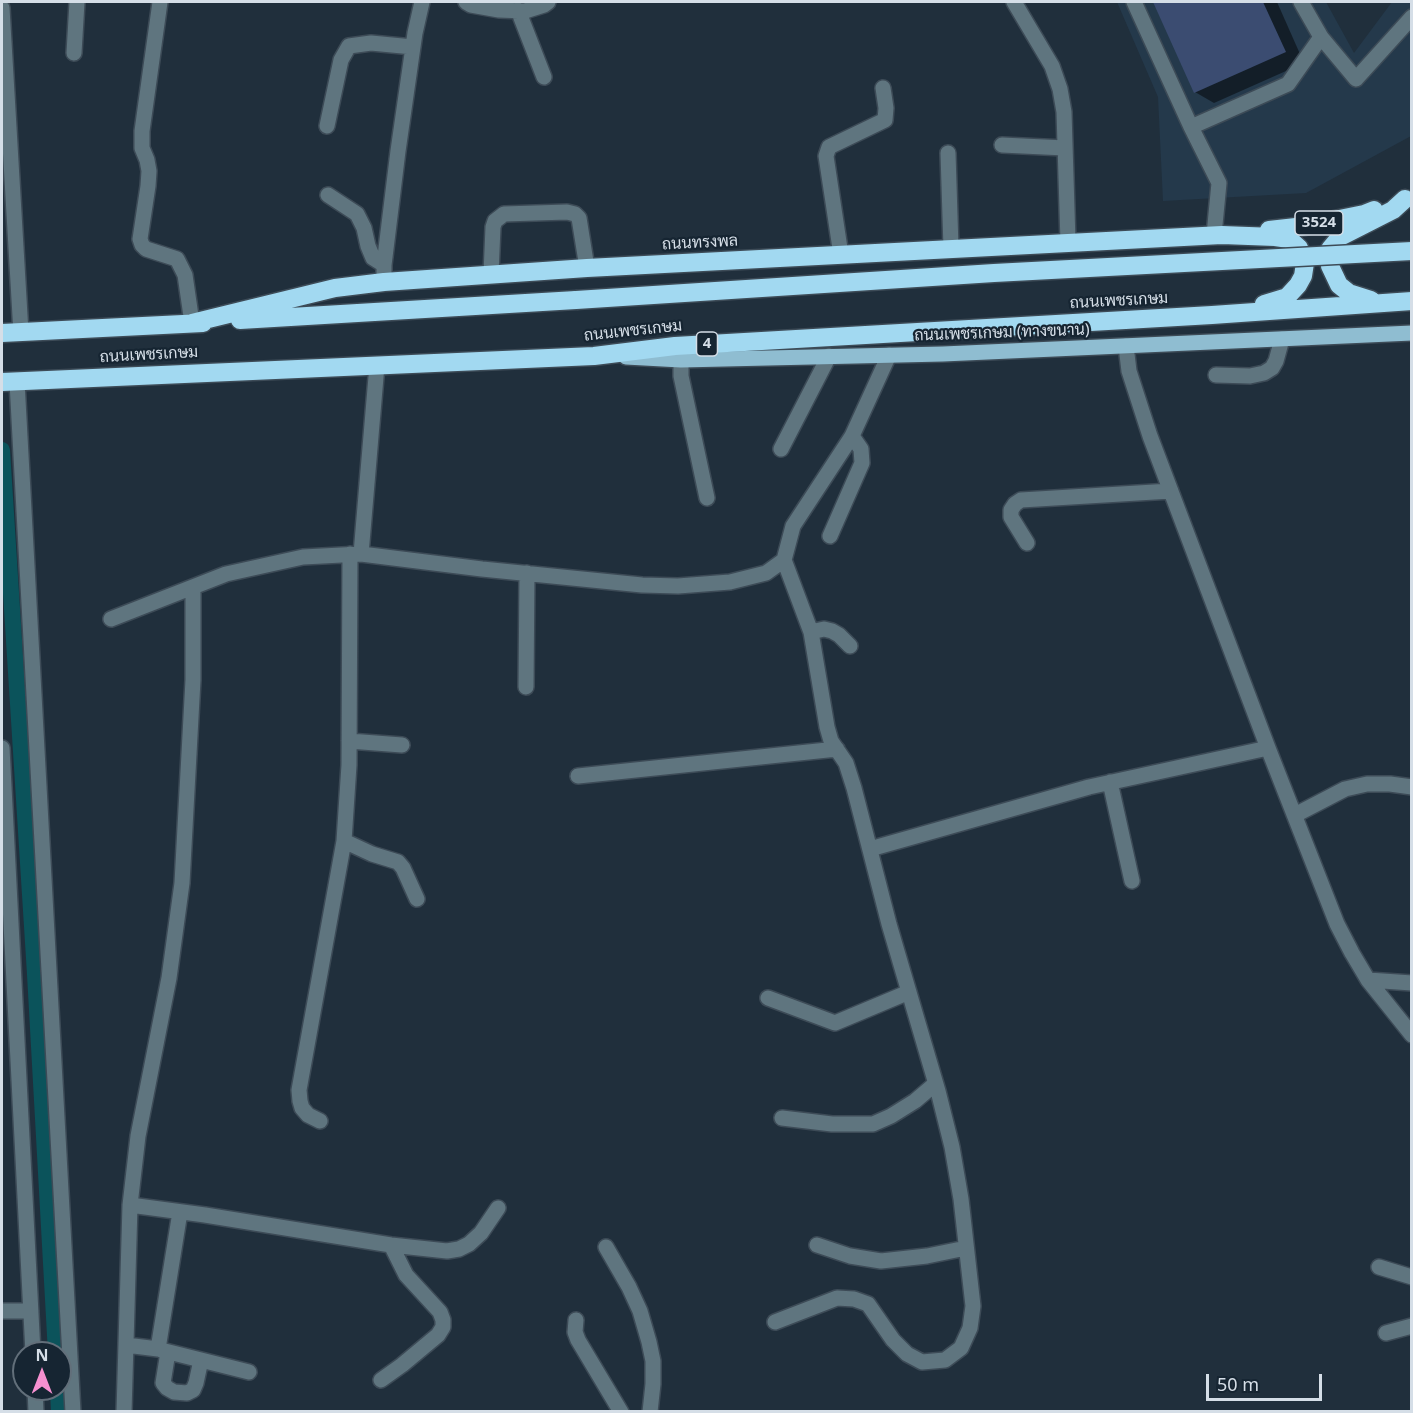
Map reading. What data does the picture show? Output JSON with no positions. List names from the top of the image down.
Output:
{
  "streets": {
    "highway": [
      "3524",
      "ถนนทรงพล",
      "ถนนเพชรเกษม",
      "4"
    ],
    "main road": ["ถนนเพชรเกษม (ทางขนาน)"]
  },
  "crossings": [
    ["ถนนทรงพล", "ถนนเพชรเกษม"],
    ["ถนนเพชรเกษม", "ถนนเพชรเกษม (ทางขนาน)"]
  ],
  "scale_bar": "50 m",
  "north": "top"
}
